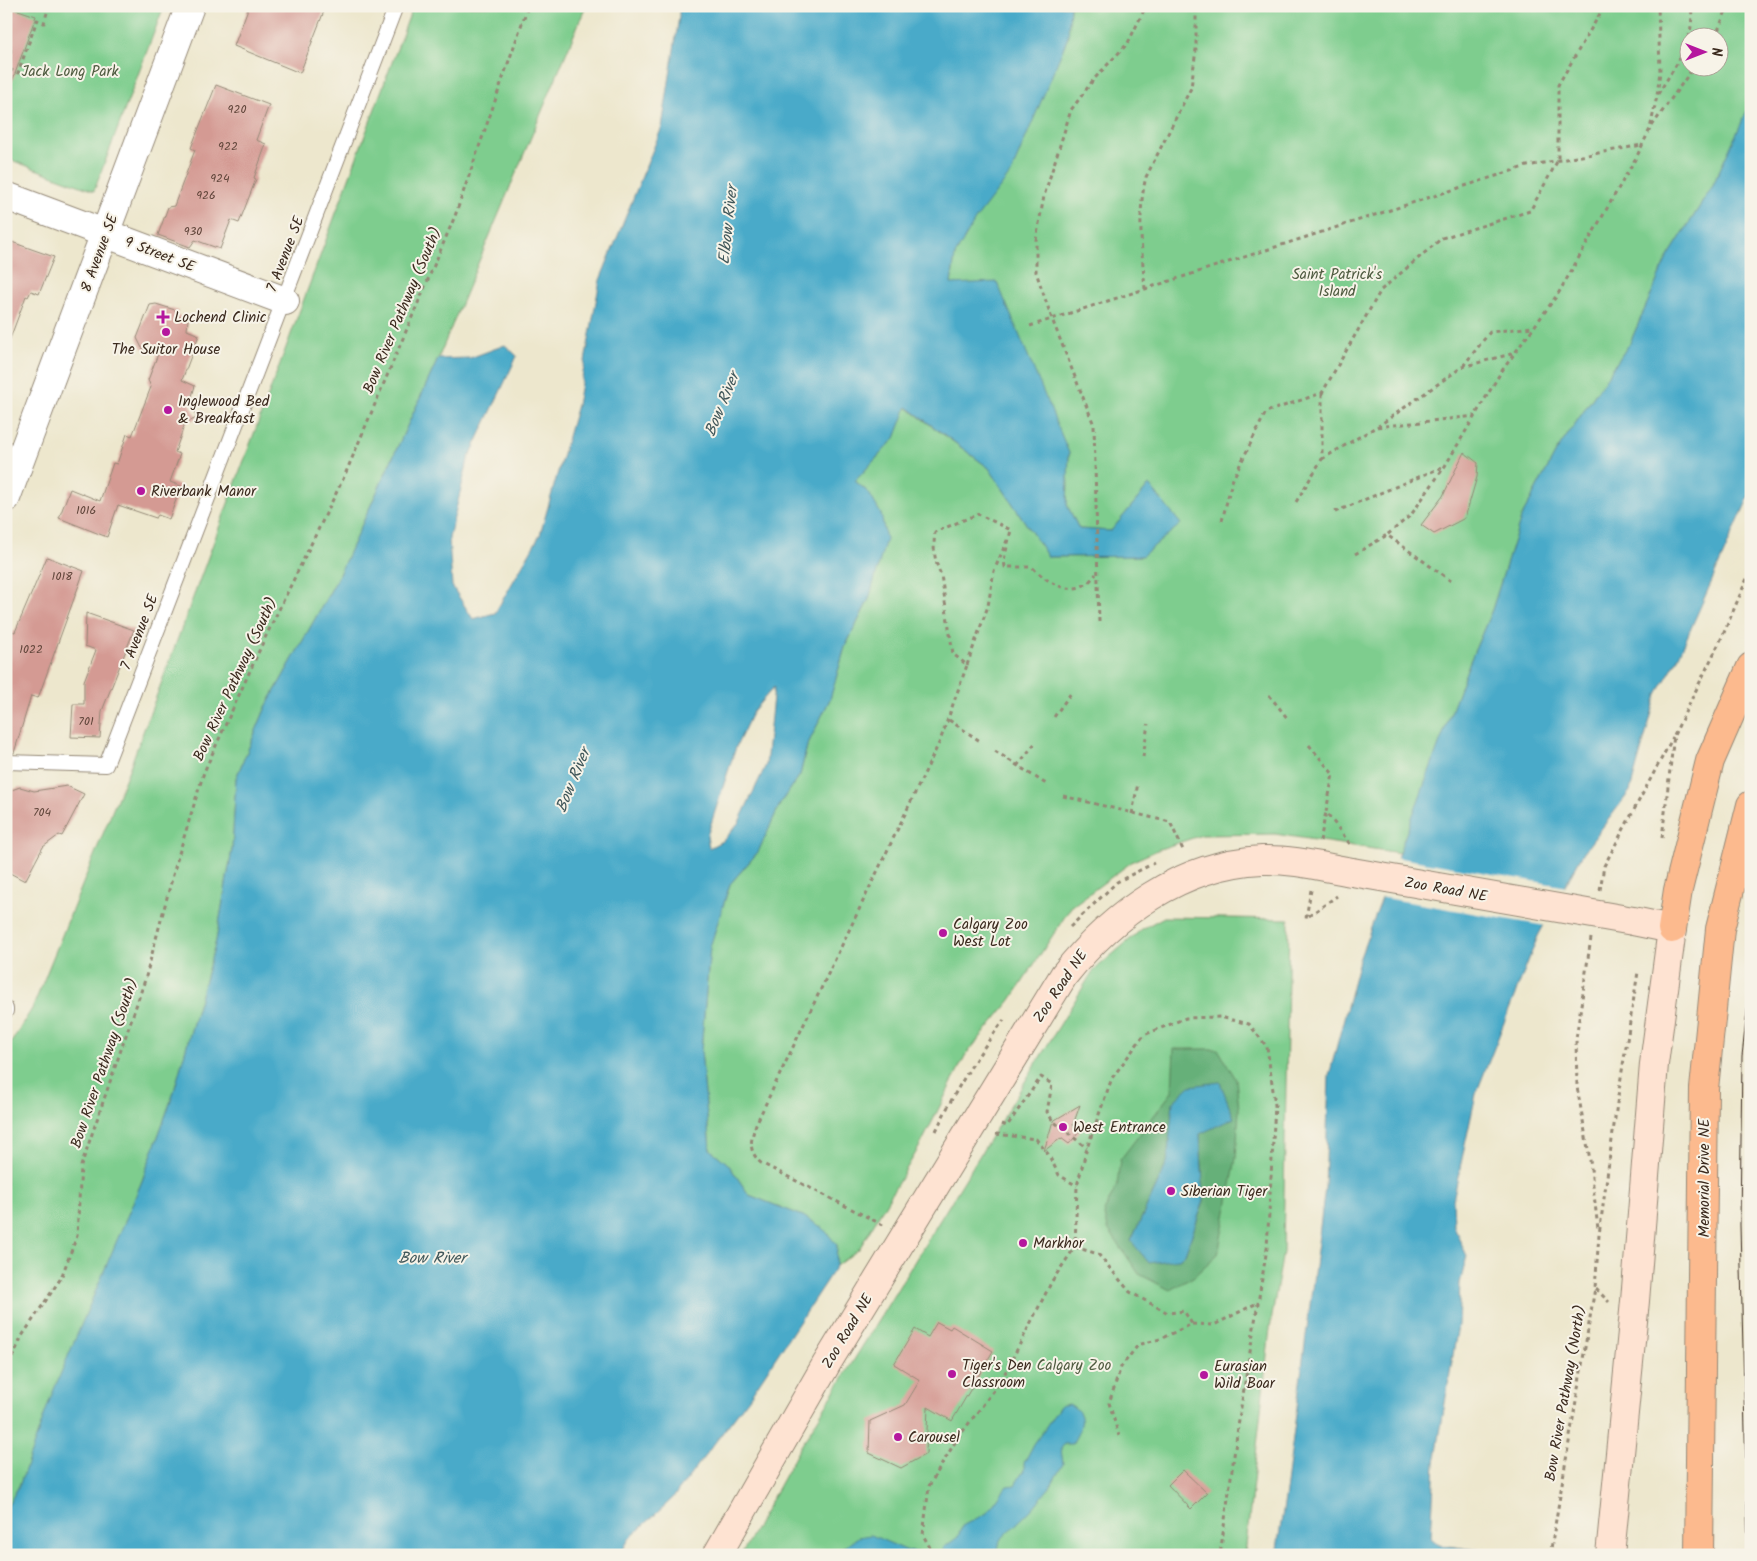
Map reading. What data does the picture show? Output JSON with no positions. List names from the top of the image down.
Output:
{
  "streets": {
    "highway": ["Memorial Drive NE"],
    "street": ["8 Avenue SE", "9 Street SE", "Zoo Road NE"],
    "lane": ["7 Avenue SE"],
    "path": ["Bow River Pathway (South)", "Bow River Pathway (North)"]
  },
  "crossings": [
    ["8 Avenue SE", "9 Street SE"],
    ["9 Street SE", "7 Avenue SE"]
  ],
  "water": ["Elbow River", "Bow River"],
  "parks": ["Jack Long Park", "Saint Patrick's Island", "Calgary Zoo"],
  "places": {
    "health": ["Lochend Clinic"],
    "other": [
      "The Suitor House",
      "Inglewood Bed & Breakfast",
      "Riverbank Manor",
      "Calgary Zoo West Lot",
      "West Entrance",
      "Siberian Tiger",
      "Markhor",
      "Tiger's Den Classroom",
      "Eurasian Wild Boar",
      "Carousel"
    ]
  },
  "house_numbers": [
    "920",
    "922",
    "924",
    "926",
    "930",
    "1016",
    "1018",
    "1022",
    "701",
    "704"
  ],
  "north": "right"
}
